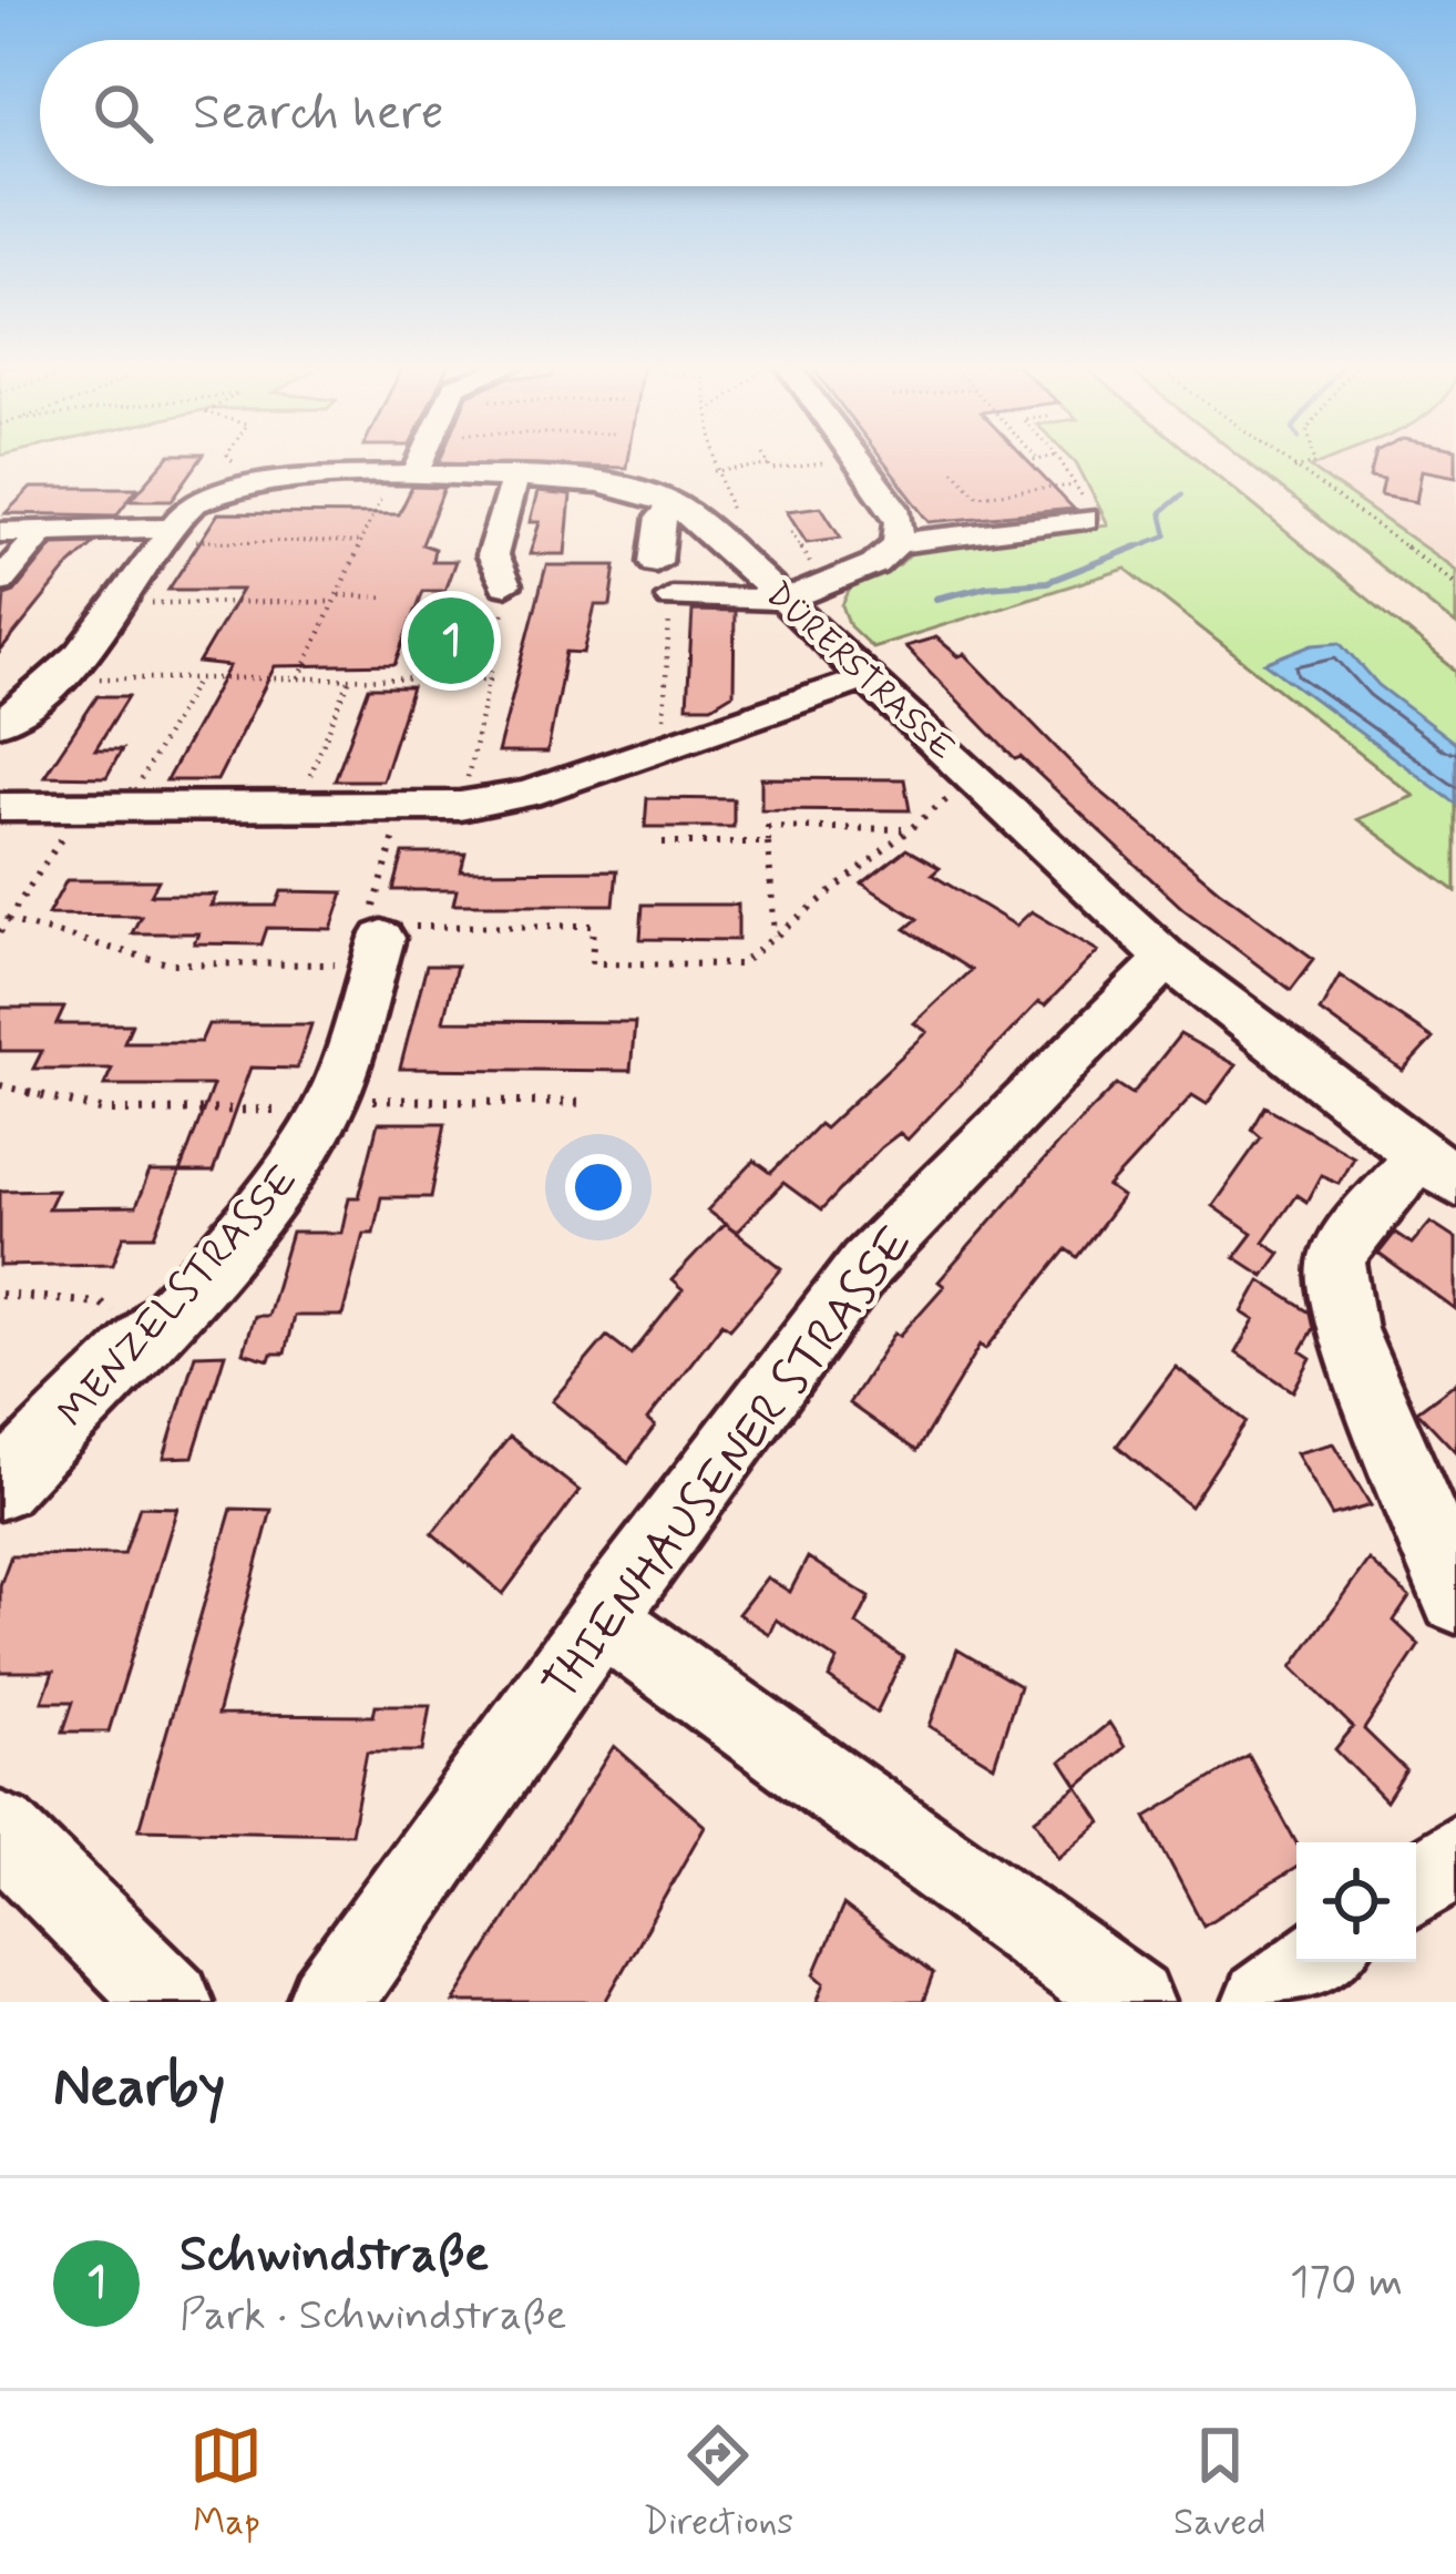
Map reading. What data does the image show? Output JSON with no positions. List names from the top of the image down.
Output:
{
  "streets": {
    "street": ["DÜRERSTRASSE", "MENZELSTRASSE", "THIENHAUSENER STRASSE"]
  },
  "crossings": [
    ["DÜRERSTRASSE", "THIENHAUSENER STRASSE"]
  ],
  "page": {
    "search": "Search here",
    "pins": "1",
    "heading": "Nearby",
    "list": [
      {
        "mark": "1",
        "name": "Schwindstraße",
        "note": "Park · Schwindstraße",
        "value": "170 m"
      }
    ],
    "nav": ["Map", "Directions", "Saved"]
  }
}
